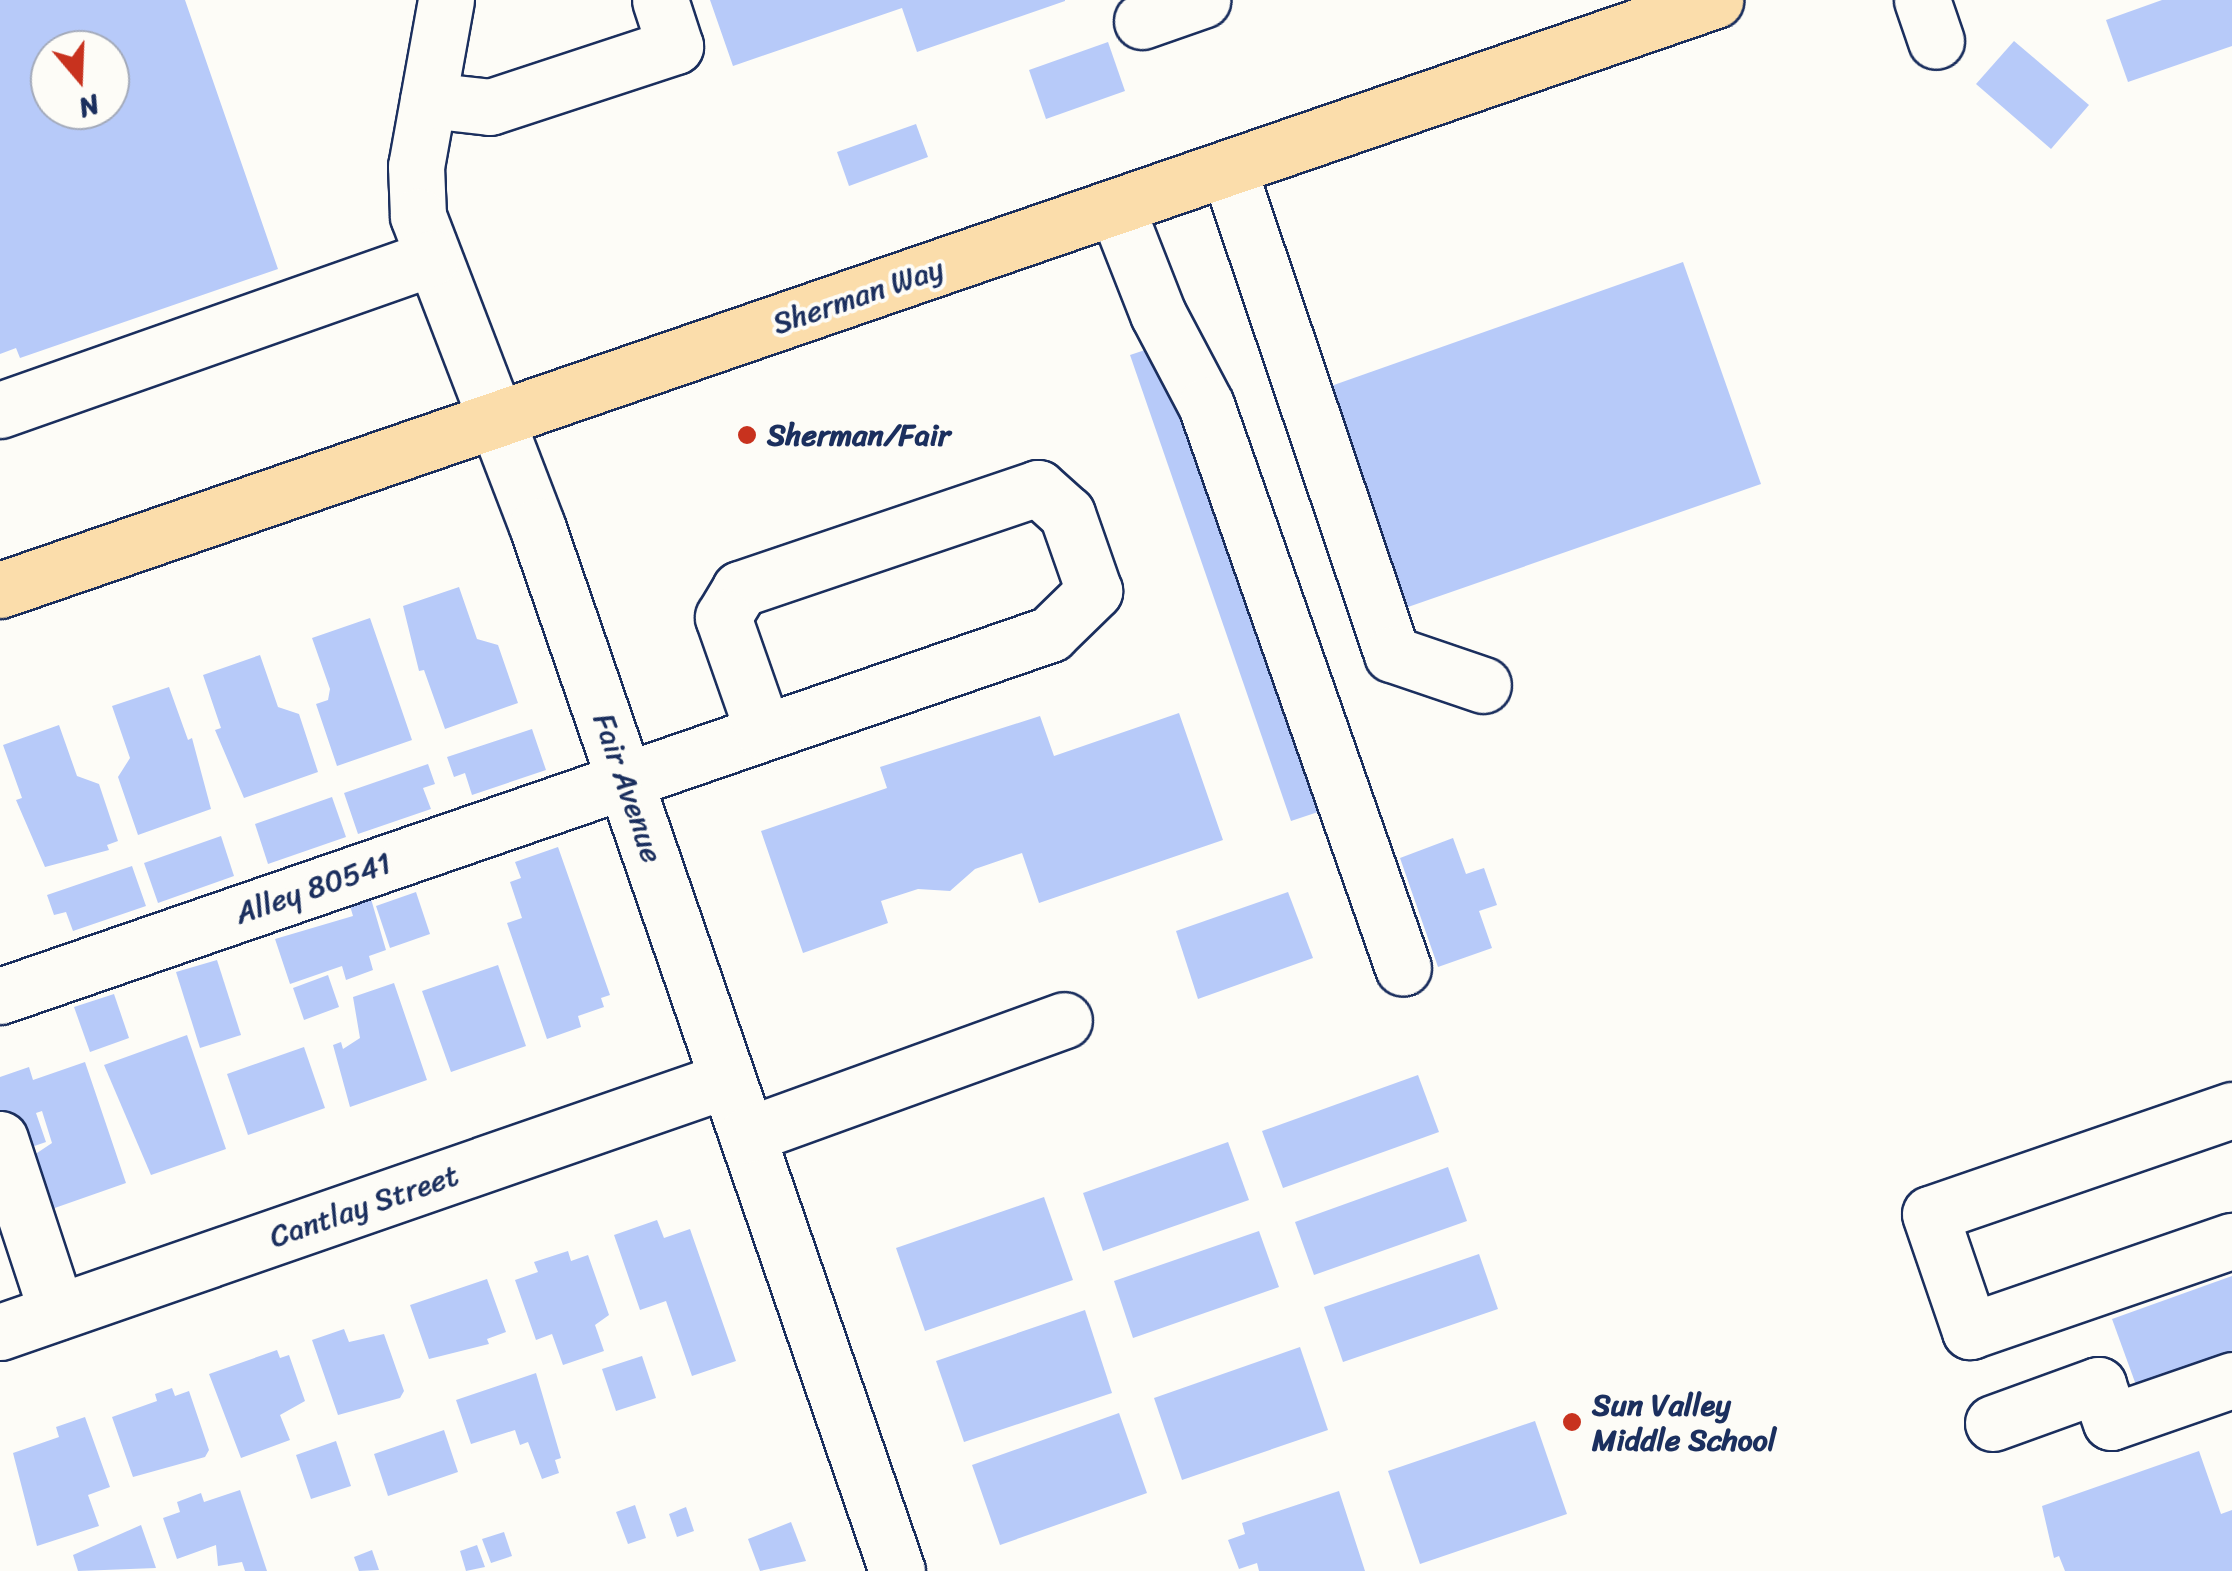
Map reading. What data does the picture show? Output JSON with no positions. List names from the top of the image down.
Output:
{
  "streets": {
    "main road": ["Sherman Way"],
    "street": ["Fair Avenue", "Alley 80541", "Cantlay Street"]
  },
  "crossings": [
    ["Sherman Way", "Fair Avenue"],
    ["Fair Avenue", "Alley 80541"],
    ["Fair Avenue", "Cantlay Street"]
  ],
  "places": ["Sherman/Fair", "Sun Valley Middle School"],
  "north": "bottom"
}
